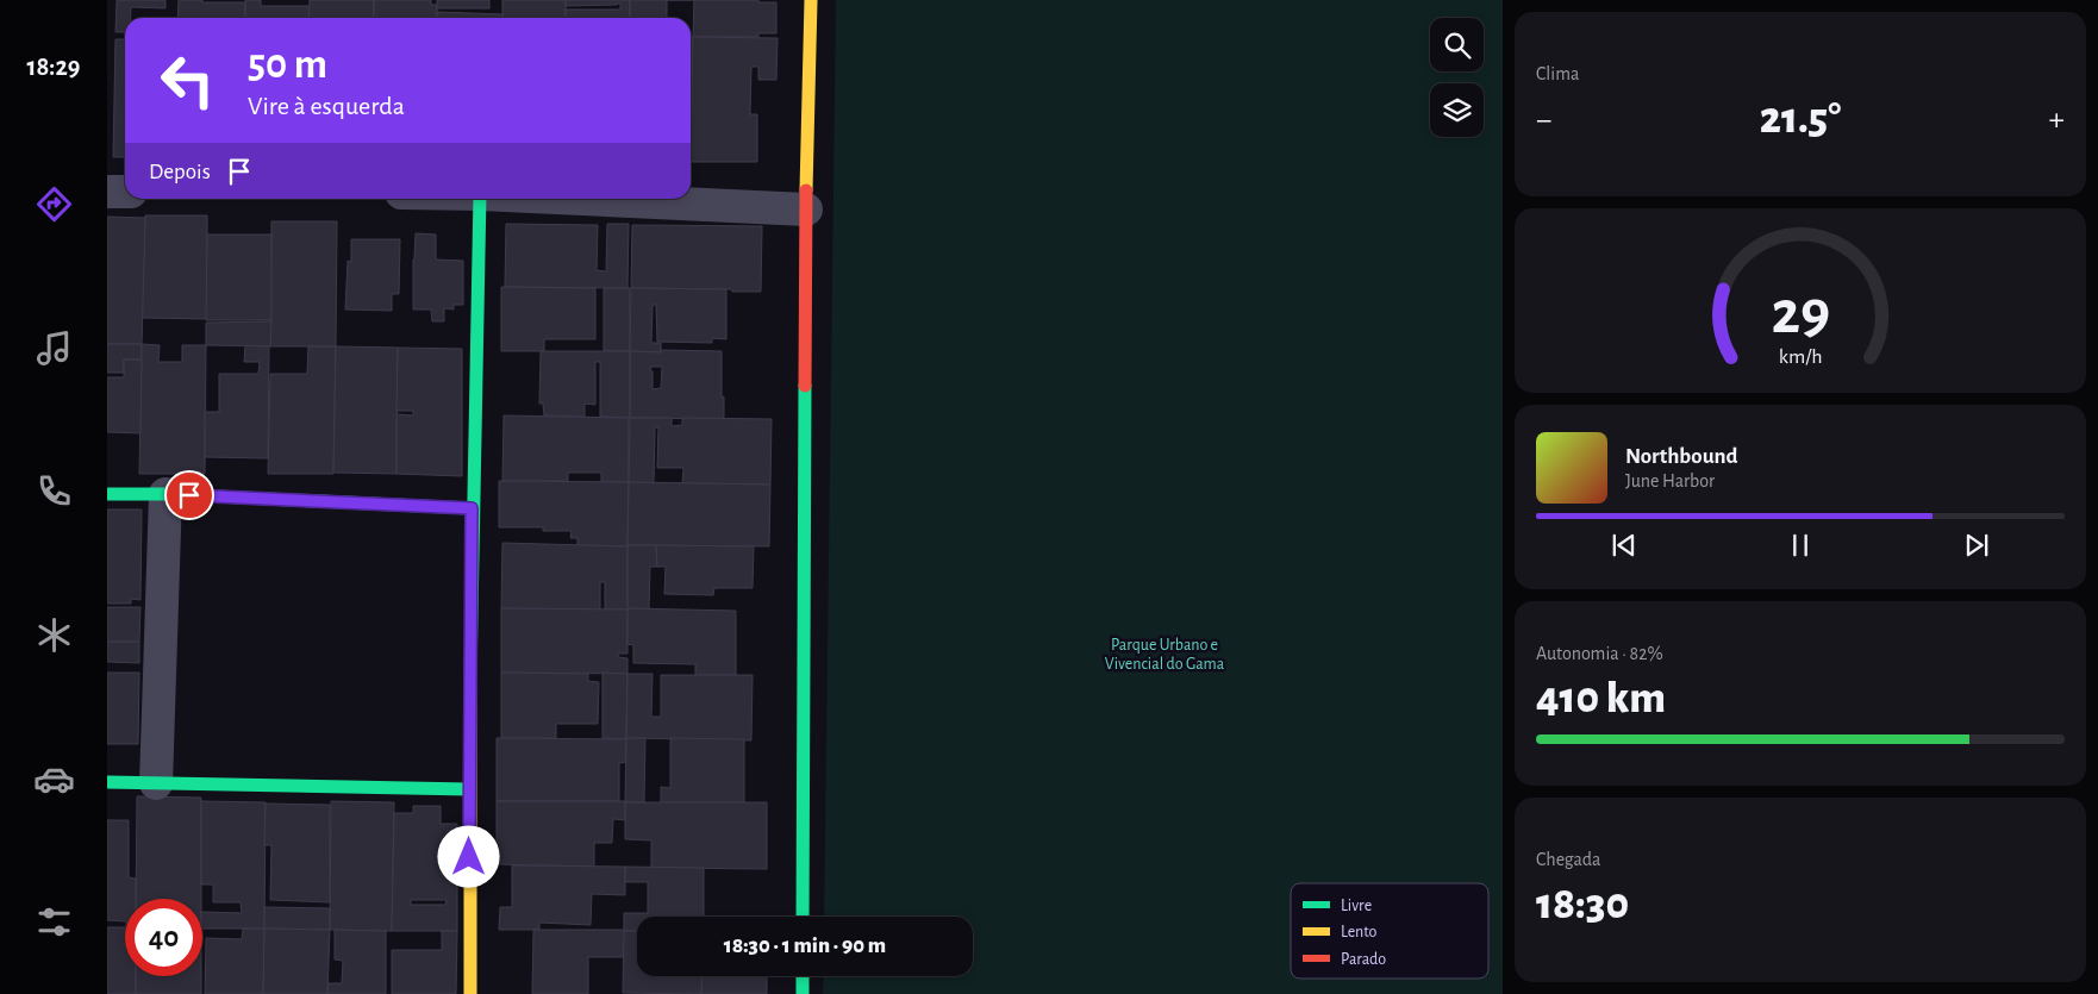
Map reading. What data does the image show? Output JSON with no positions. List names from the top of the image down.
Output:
{
  "parks": ["Parque Urbano e Vivencial do Gama"],
  "legend": ["Livre", "Lento", "Parado"],
  "page": {
    "tabs": "18:29",
    "tile": [
      "Clima",
      ["Autonomia · 82%", "410 km"],
      ["Chegada", "18:30"]
    ],
    "turn": ["50 m", "Vire à esquerda"],
    "heat": ["−", "21.5°", "+"],
    "then": "Depois",
    "song": ["Northbound", "June Harbor"],
    "limit": "40",
    "trip": "18:30 · 1 min · 90 m",
    "gauge": ["29", "km/h"]
  }
}
